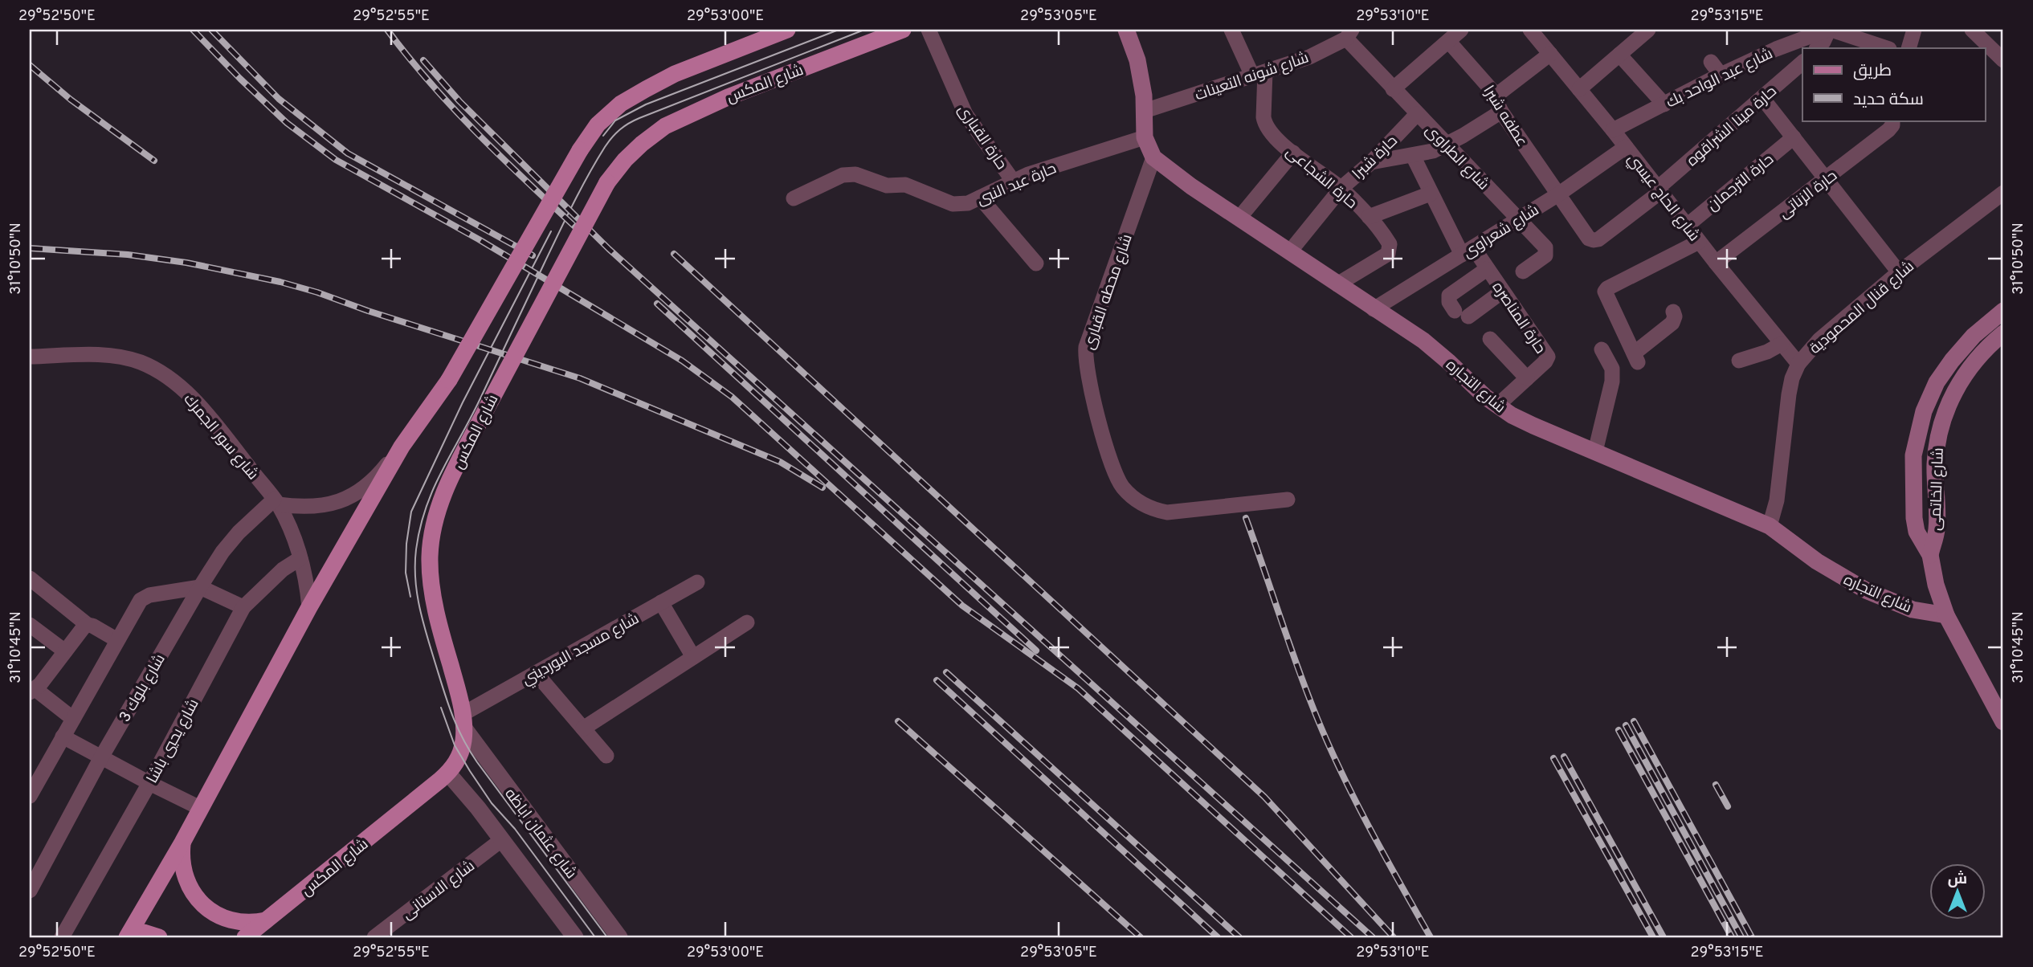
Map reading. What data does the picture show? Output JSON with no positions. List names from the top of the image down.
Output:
{
  "streets": {
    "main road": ["شارع المكس", "شارع التجاره", "شارع الخاتمى"],
    "street": [
      "شارع شونه التعينات",
      "شارع عبد الواحد بك",
      "عطفه شبرا",
      "حارة مينا الشراقوه",
      "حارة القبارى",
      "حارة شبرا",
      "شارع الطراوى",
      "حارة الشجاعى",
      "حارة الترجمان",
      "حارة عبد النبى",
      "حارة الزناتى",
      "شارع الحاج عيسي",
      "شارع شعراوى",
      "شارع محطه القبارى",
      "شارع قنال المحمودية",
      "حارة المناصره",
      "شارع سور الجمرك",
      "شارع مسجد البورديني",
      "شارع بلوك 3",
      "شارع يحيي باشا",
      "شارع عثمان اباظه",
      "شارع الاستانى"
    ]
  },
  "crossings": [
    ["شارع شونه التعينات", "شارع الطراوى"],
    ["شارع شونه التعينات", "حارة الشجاعى"],
    ["شارع شونه التعينات", "شارع التجاره"],
    ["شارع عبد الواحد بك", "شارع الحاج عيسي"],
    ["شارع المكس", "شارع مسجد البورديني"],
    ["شارع المكس", "شارع عثمان اباظه"],
    ["عطفه شبرا", "حارة مينا الشراقوه"],
    ["عطفه شبرا", "شارع شعراوى"],
    ["حارة مينا الشراقوه", "شارع الحاج عيسي"],
    ["حارة مينا الشراقوه", "شارع شعراوى"],
    ["حارة القبارى", "حارة عبد النبى"],
    ["حارة شبرا", "شارع الطراوى"],
    ["حارة شبرا", "حارة الشجاعى"],
    ["حارة شبرا", "شارع التجاره"],
    ["شارع الطراوى", "شارع شعراوى"],
    ["حارة الشجاعى", "شارع التجاره"],
    ["حارة الترجمان", "شارع الحاج عيسي"],
    ["حارة عبد النبى", "شارع التجاره"],
    ["حارة الزناتى", "شارع الحاج عيسي"],
    ["شارع الحاج عيسي", "شارع شعراوى"],
    ["شارع الحاج عيسي", "شارع قنال المحمودية"],
    ["شارع شعراوى", "حارة المناصره"],
    ["شارع شعراوى", "شارع التجاره"],
    ["شارع محطه القبارى", "شارع التجاره"],
    ["شارع قنال المحمودية", "شارع التجاره"],
    ["حارة المناصره", "شارع التجاره"],
    ["شارع سور الجمرك", "شارع بلوك 3"],
    ["شارع سور الجمرك", "شارع يحيي باشا"],
    ["شارع مسجد البورديني", "شارع عثمان اباظه"]
  ],
  "legend": ["طريق", "سكة حديد"],
  "north": "top",
  "coordinates": [
    "29°52'50\"E",
    "29°52'55\"E",
    "29°53'00\"E",
    "29°53'05\"E",
    "29°53'10\"E",
    "29°53'15\"E",
    "31°10'50\"N",
    "31°10'45\"N"
  ]
}
